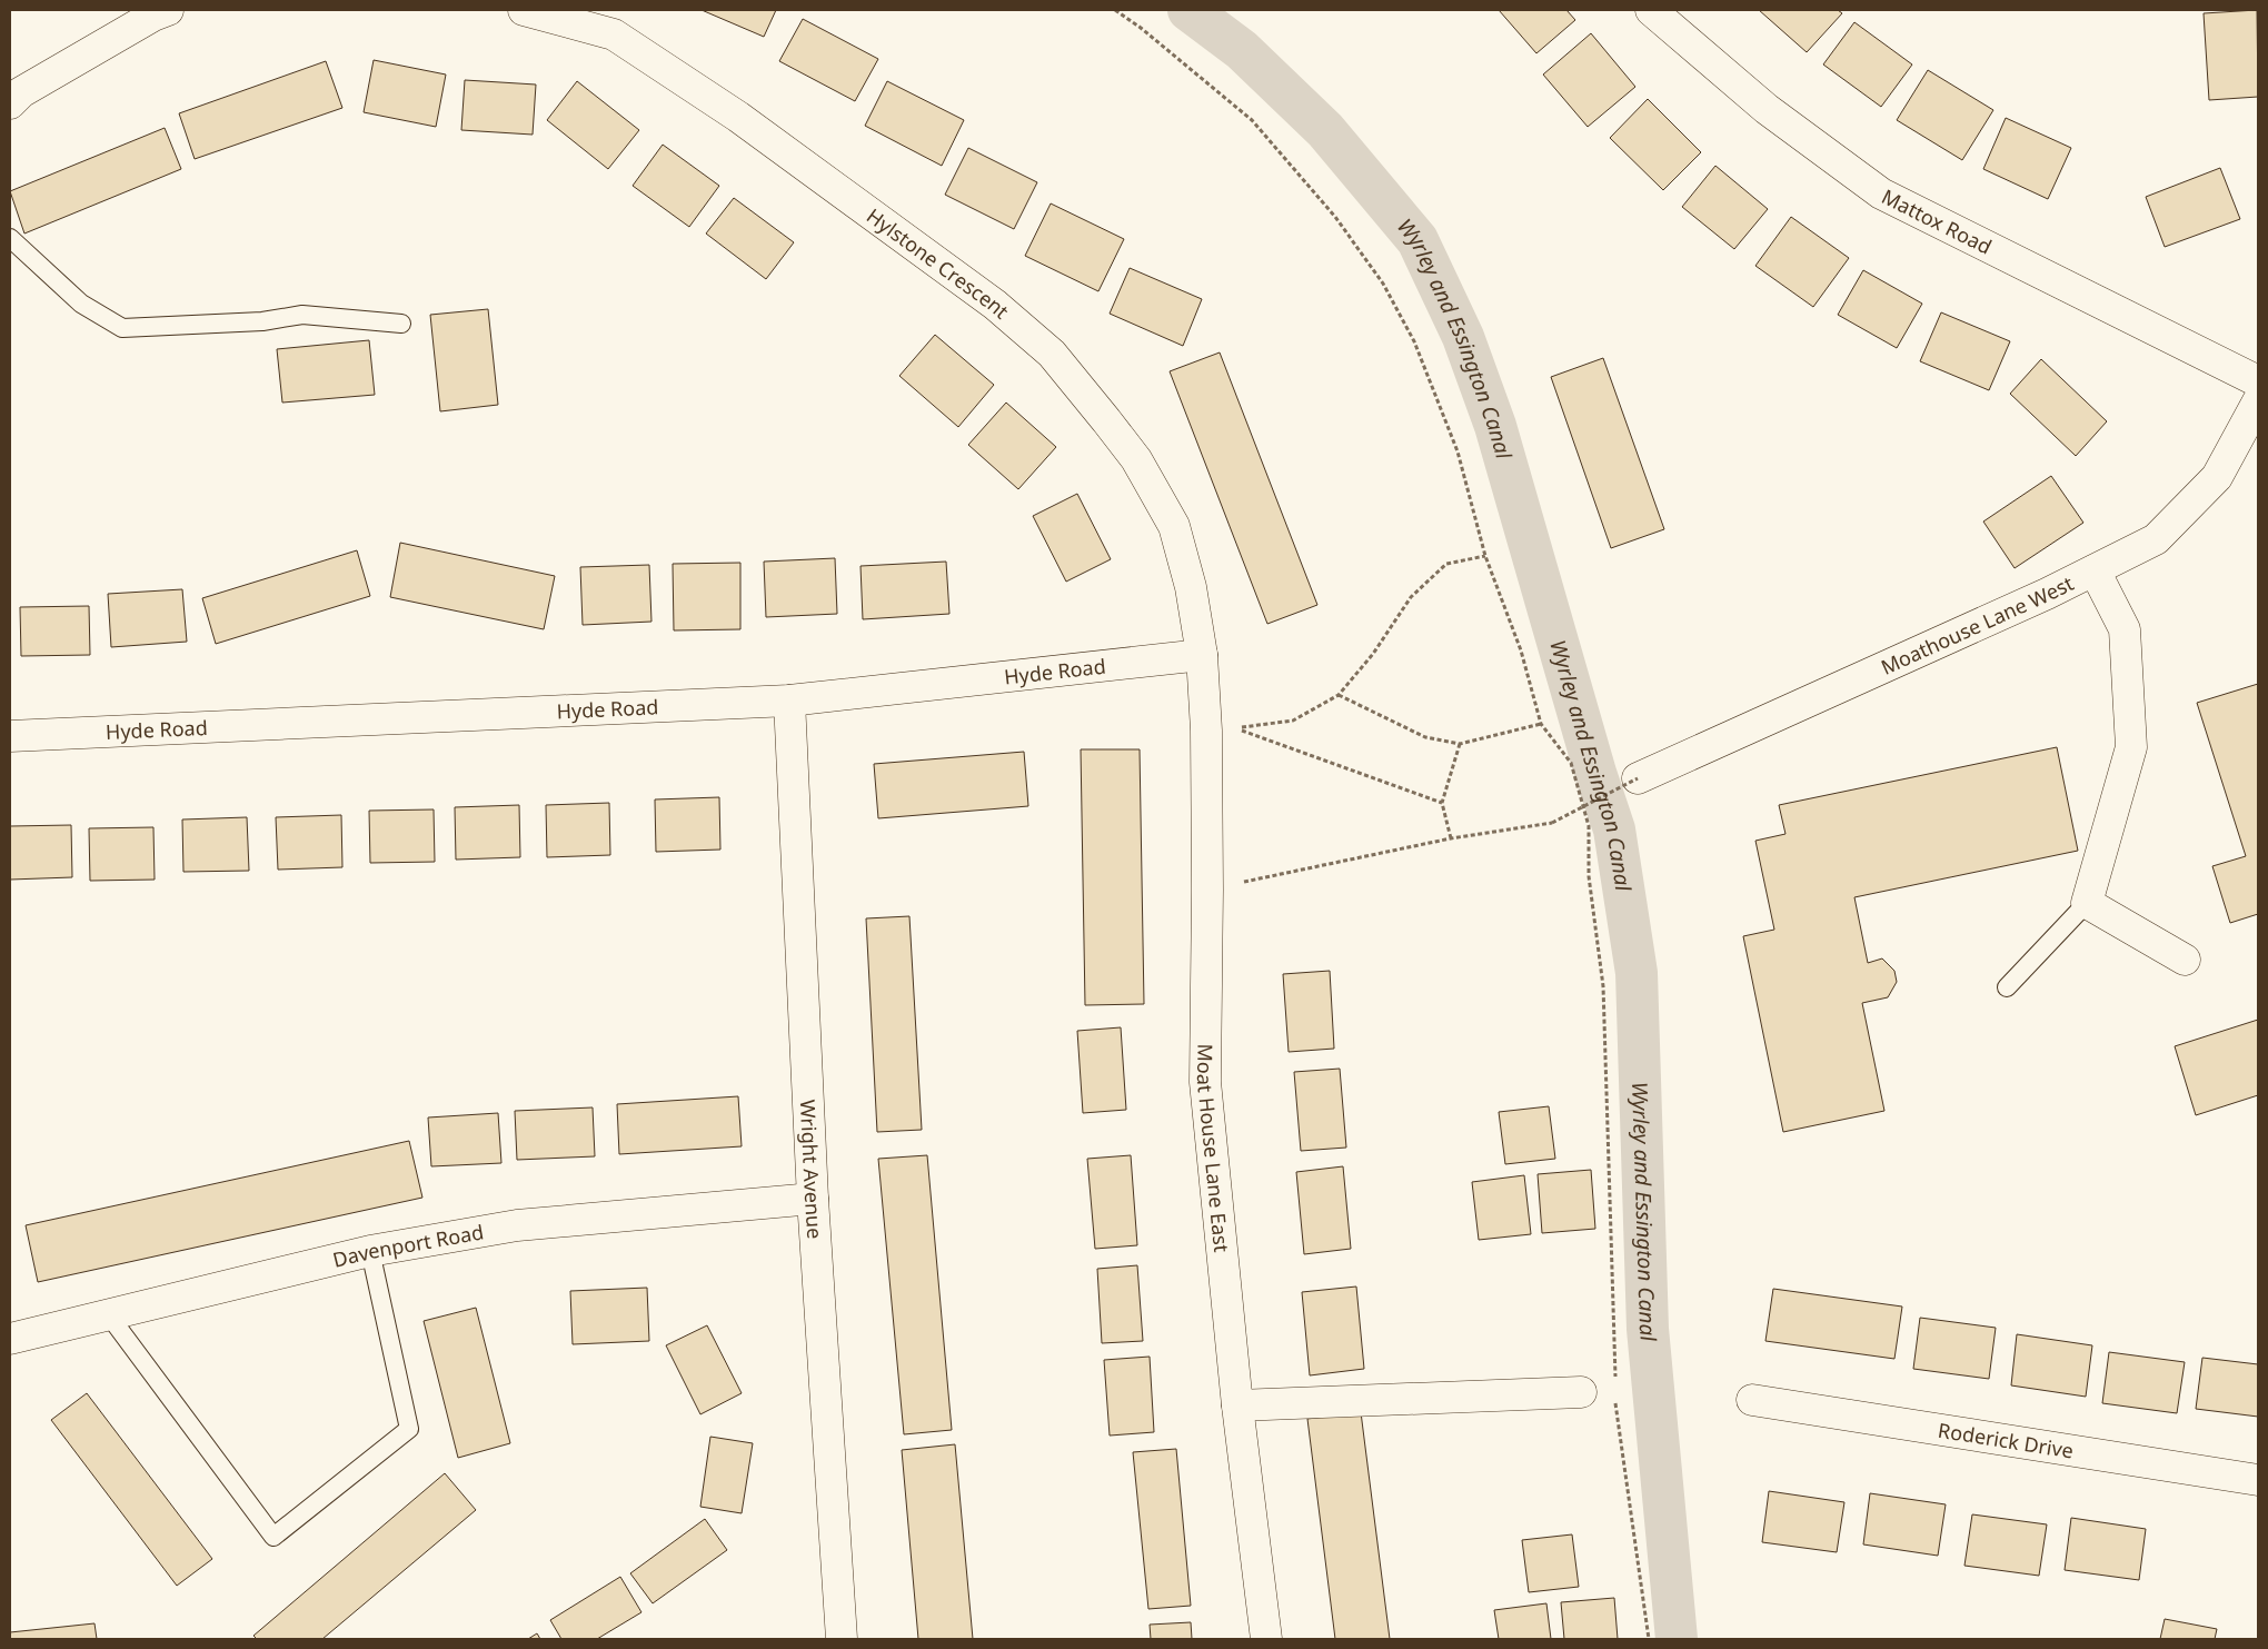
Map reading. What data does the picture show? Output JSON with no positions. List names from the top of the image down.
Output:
{
  "streets": {
    "street": [
      "Mattox Road",
      "Hylstone Crescent",
      "Moathouse Lane West",
      "Hyde Road",
      "Moat House Lane East",
      "Wright Avenue",
      "Davenport Road",
      "Roderick Drive"
    ]
  },
  "crossings": [
    ["Hylstone Crescent", "Hyde Road"],
    ["Hylstone Crescent", "Moat House Lane East"],
    ["Hyde Road", "Moat House Lane East"],
    ["Hyde Road", "Wright Avenue"],
    ["Wright Avenue", "Davenport Road"]
  ],
  "water": ["Wyrley and Essington Canal"]
}
